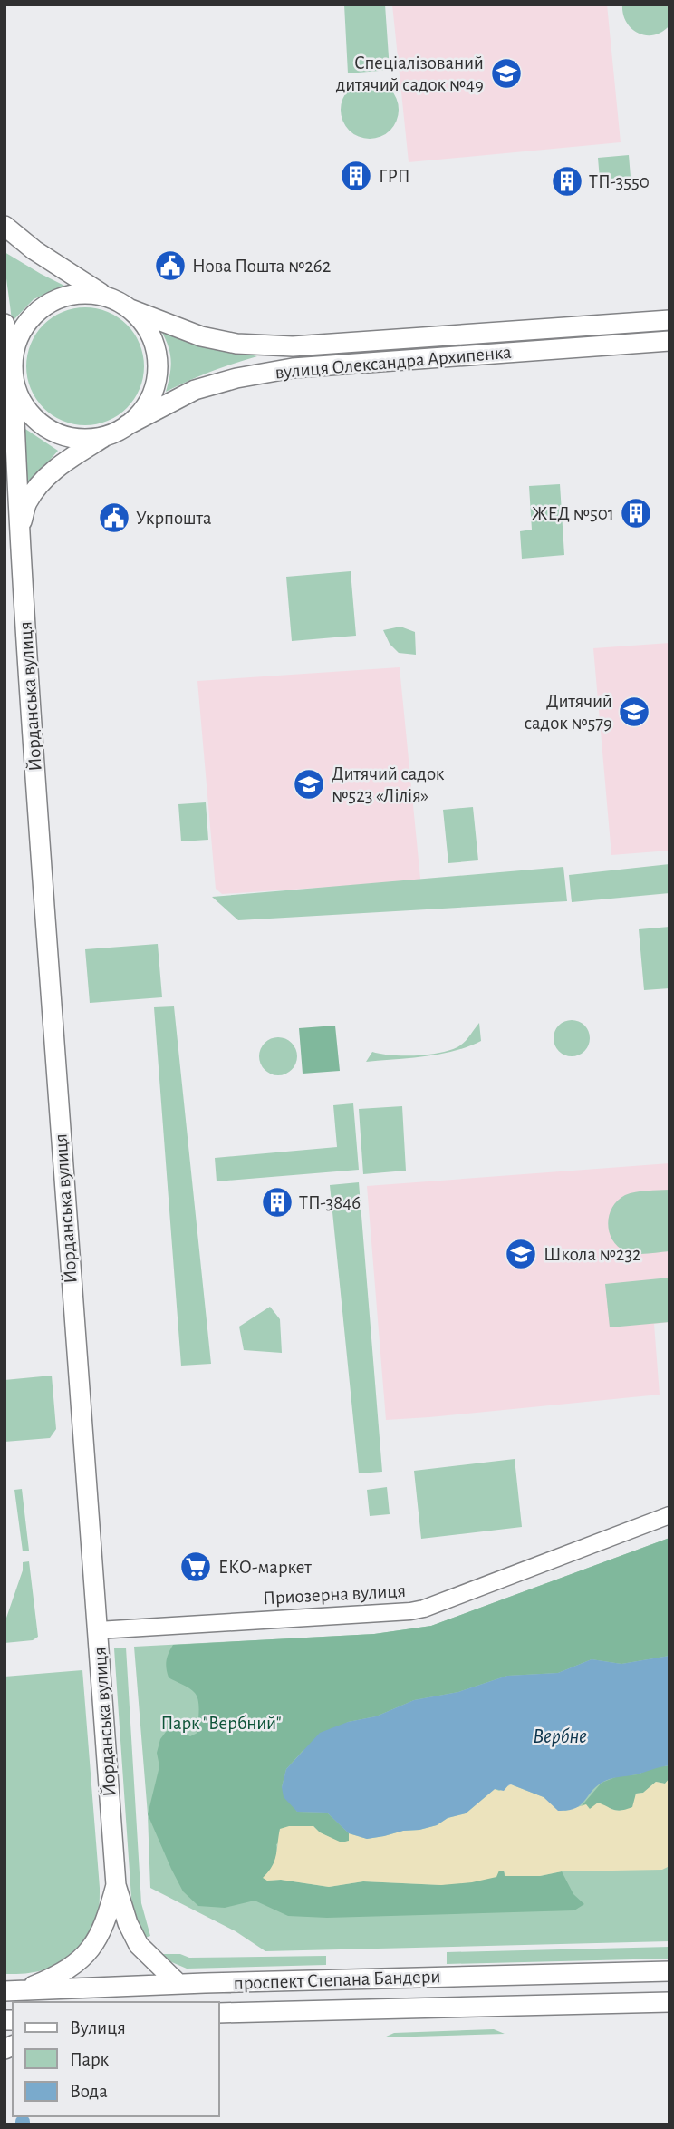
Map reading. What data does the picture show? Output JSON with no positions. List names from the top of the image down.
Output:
{
  "streets": {
    "main road": ["вулиця Олександра Архипенка", "Йорданська вулиця", "проспект Степана Бандери"],
    "street": ["Приозерна вулиця"]
  },
  "crossings": [
    ["вулиця Олександра Архипенка", "Йорданська вулиця"],
    ["Йорданська вулиця", "Приозерна вулиця"],
    ["Йорданська вулиця", "проспект Степана Бандери"]
  ],
  "water": ["Вербне"],
  "parks": ["Парк \"Вербний\""],
  "places": {
    "school or university": [
      "Спеціалізований дитячий садок №49",
      "Дитячий садок №579",
      "Дитячий садок №523 «Лілія»",
      "Школа №232"
    ],
    "building": [
      "ГРП",
      "ТП-3550",
      "ЖЕД №501",
      "ТП-3846"
    ],
    "public building": ["Нова Пошта №262", "Укрпошта"],
    "supermarket": ["ЕКО-маркет"]
  },
  "legend": ["Вулиця", "Парк", "Вода"]
}
